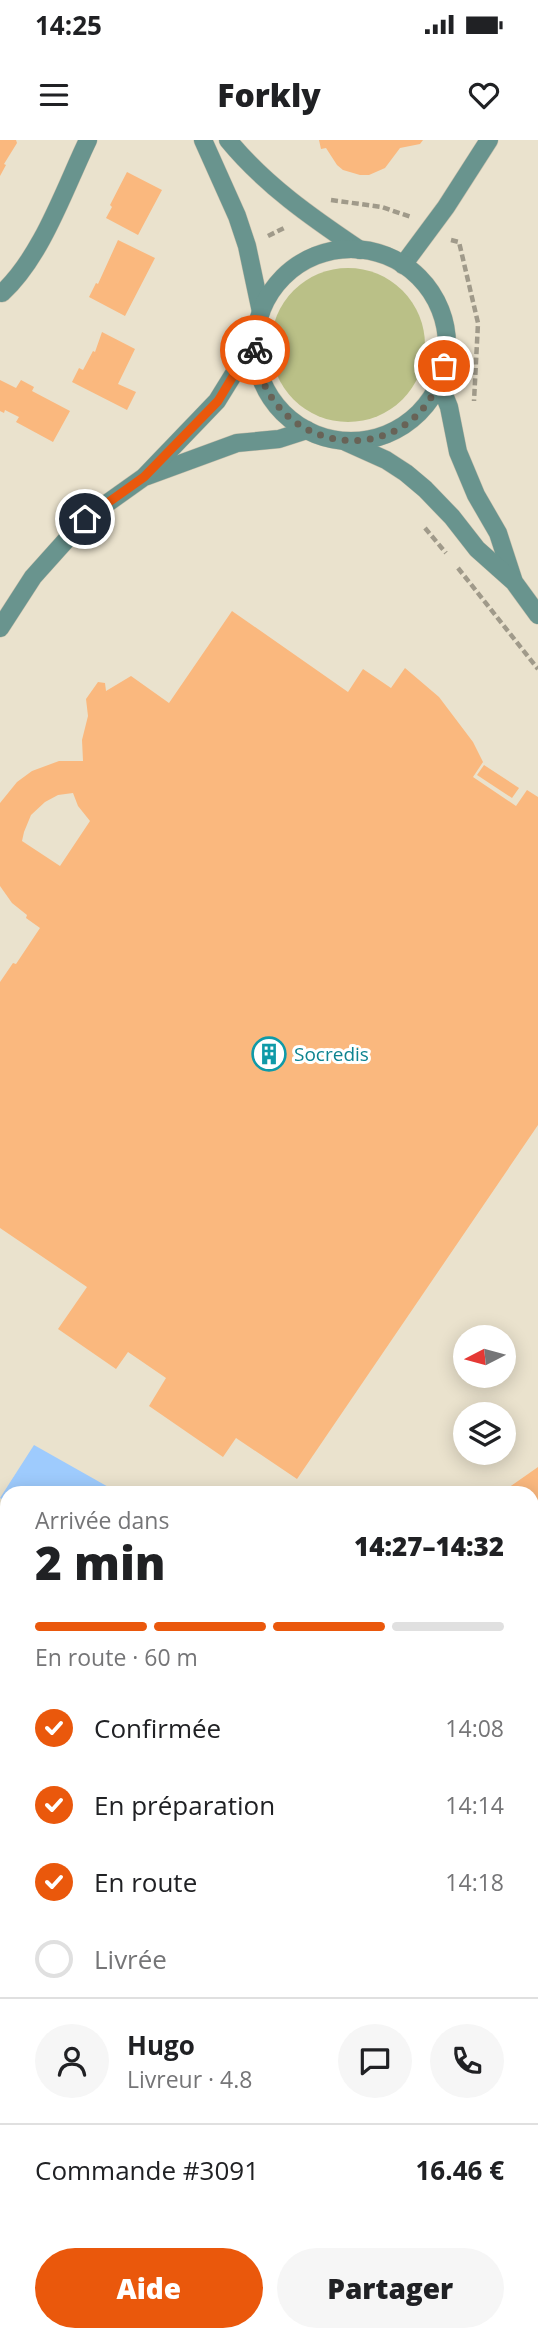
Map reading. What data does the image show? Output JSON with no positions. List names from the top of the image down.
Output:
{
  "places": {
    "building": ["Socredis"]
  },
  "north": "left",
  "page": {
    "status": "14:25",
    "header": "Forkly",
    "heading": ["2 min", "Arrivée dans", "14:27–14:32"],
    "panel": [
      "Hugo",
      "Livreur · 4.8",
      "Commande #3091",
      "16.46 €"
    ],
    "bar": "En route · 60 m",
    "list": [
      ["Confirmée", "14:08"],
      ["En préparation", "14:14"],
      ["En route", "14:18"],
      "Livrée"
    ],
    "buttons": ["Aide", "Partager"]
  }
}
